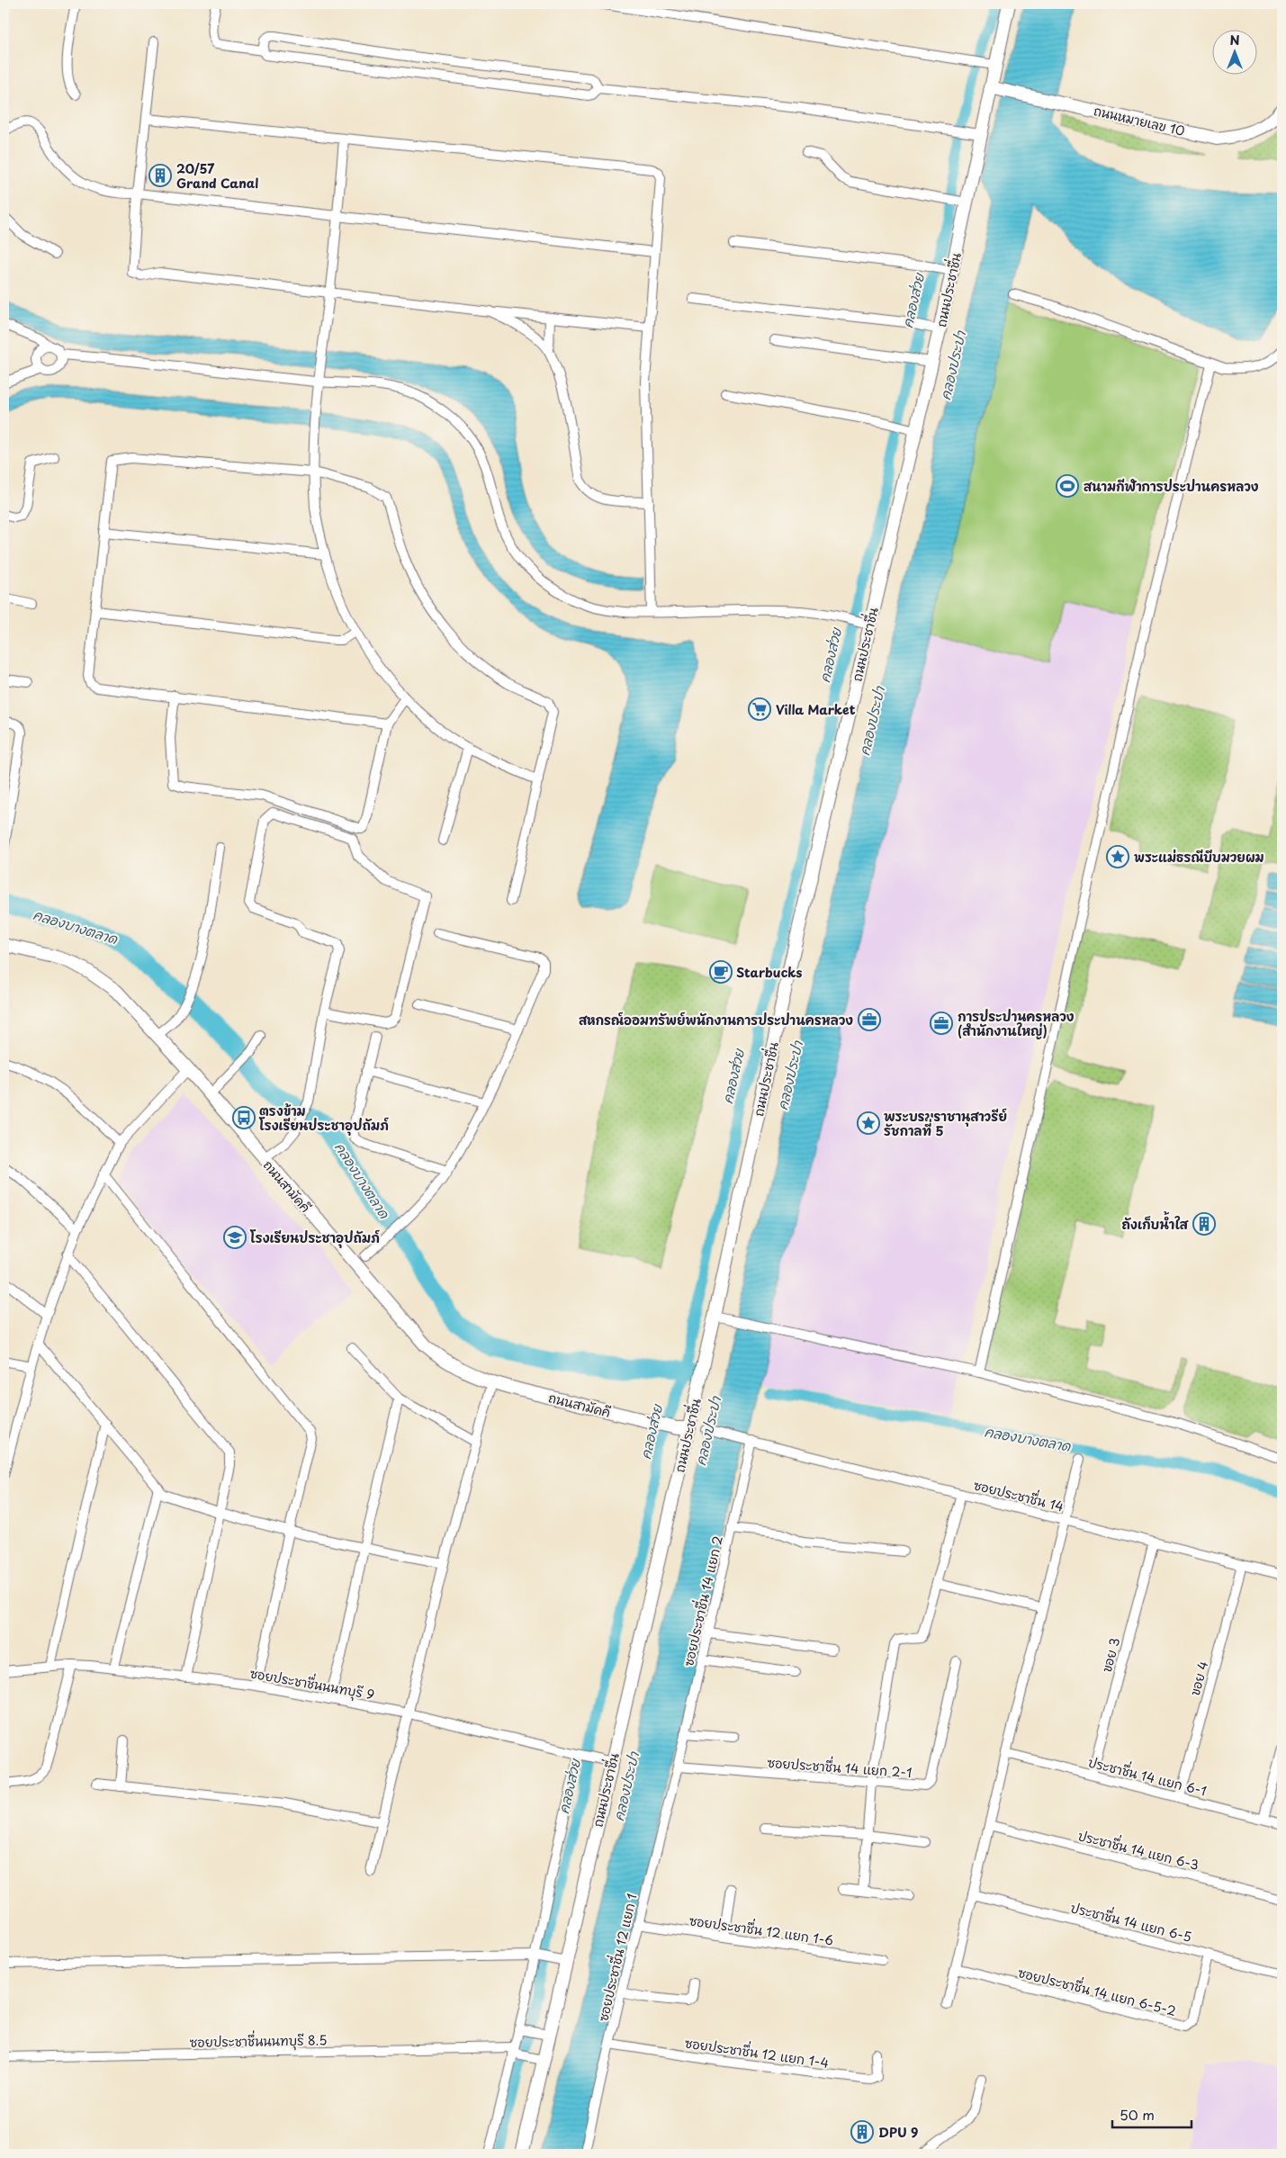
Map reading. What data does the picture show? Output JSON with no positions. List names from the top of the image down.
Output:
{
  "streets": {
    "main road": ["ถนนหมายเลข 10", "ถนนประชาชื่น", "ถนนสามัคคี"],
    "street": [
      "ซอยประชาชื่น 14",
      "ซอยประชาชื่น 14 แยก 2",
      "ขอย 3",
      "ขอย 4",
      "ซอยประชาชื่นนนทบุรี 9",
      "ซอยประชาชื่น 14 แยก 2-1",
      "ประชาชื่น 14 แยก 6-1",
      "ประชาชื่น 14 แยก 6-3",
      "ประชาชื่น 14 แยก 6-5",
      "ซอยประชาชื่น 12 แยก 1-6",
      "ซอยประชาชื่น 12 แยก 1",
      "ซอยประชาชื่น 14 แยก 6-5-2",
      "ซอยประชาชื่นนนทบุรี 8.5",
      "ซอยประชาชื่น 12 แยก 1-4"
    ]
  },
  "crossings": [
    ["ถนนหมายเลข 10", "ถนนประชาชื่น"],
    ["ถนนประชาชื่น", "ถนนสามัคคี"],
    ["ถนนประชาชื่น", "ซอยประชาชื่นนนทบุรี 9"],
    ["ถนนประชาชื่น", "ซอยประชาชื่นนนทบุรี 8.5"],
    ["ซอยประชาชื่น 14", "ซอยประชาชื่น 14 แยก 2"],
    ["ซอยประชาชื่น 14", "ขอย 3"],
    ["ซอยประชาชื่น 14", "ขอย 4"],
    ["ซอยประชาชื่น 14 แยก 2", "ซอยประชาชื่น 14 แยก 2-1"],
    ["ซอยประชาชื่น 14 แยก 2", "ซอยประชาชื่น 12 แยก 1"],
    ["ขอย 3", "ประชาชื่น 14 แยก 6-1"],
    ["ขอย 4", "ประชาชื่น 14 แยก 6-1"],
    ["ซอยประชาชื่น 14 แยก 2-1", "ซอยประชาชื่น 12 แยก 1"],
    ["ประชาชื่น 14 แยก 6-5", "ซอยประชาชื่น 14 แยก 6-5-2"],
    ["ซอยประชาชื่น 12 แยก 1-6", "ซอยประชาชื่น 12 แยก 1"],
    ["ซอยประชาชื่น 12 แยก 1", "ซอยประชาชื่น 12 แยก 1-4"]
  ],
  "water": ["คลองส่วย", "คลองประปา", "คลองบางตลาด"],
  "places": {
    "building": ["20/57 Grand Canal", "ถังเก็บน้ำใส", "DPU 9"],
    "sports": ["สนามกีฬาการประปานครหลวง"],
    "supermarket": ["Villa Market"],
    "place": ["พระแม่ธรณีบีบมวยผม", "พระบรมราชานุสาวรีย์ รัชกาลที่ 5"],
    "cafe": ["Starbucks"],
    "office": ["สหกรณ์ออมทรัพย์พนักงานการประปานครหลวง", "การประปานครหลวง (สำนักงานใหญ่)"],
    "bus stop": ["ตรงข้าม โรงเรียนประชาอุปถัมภ์"],
    "school or university": ["โรงเรียนประชาอุปถัมภ์"]
  },
  "scale_bar": "50 m",
  "north": "top"
}
